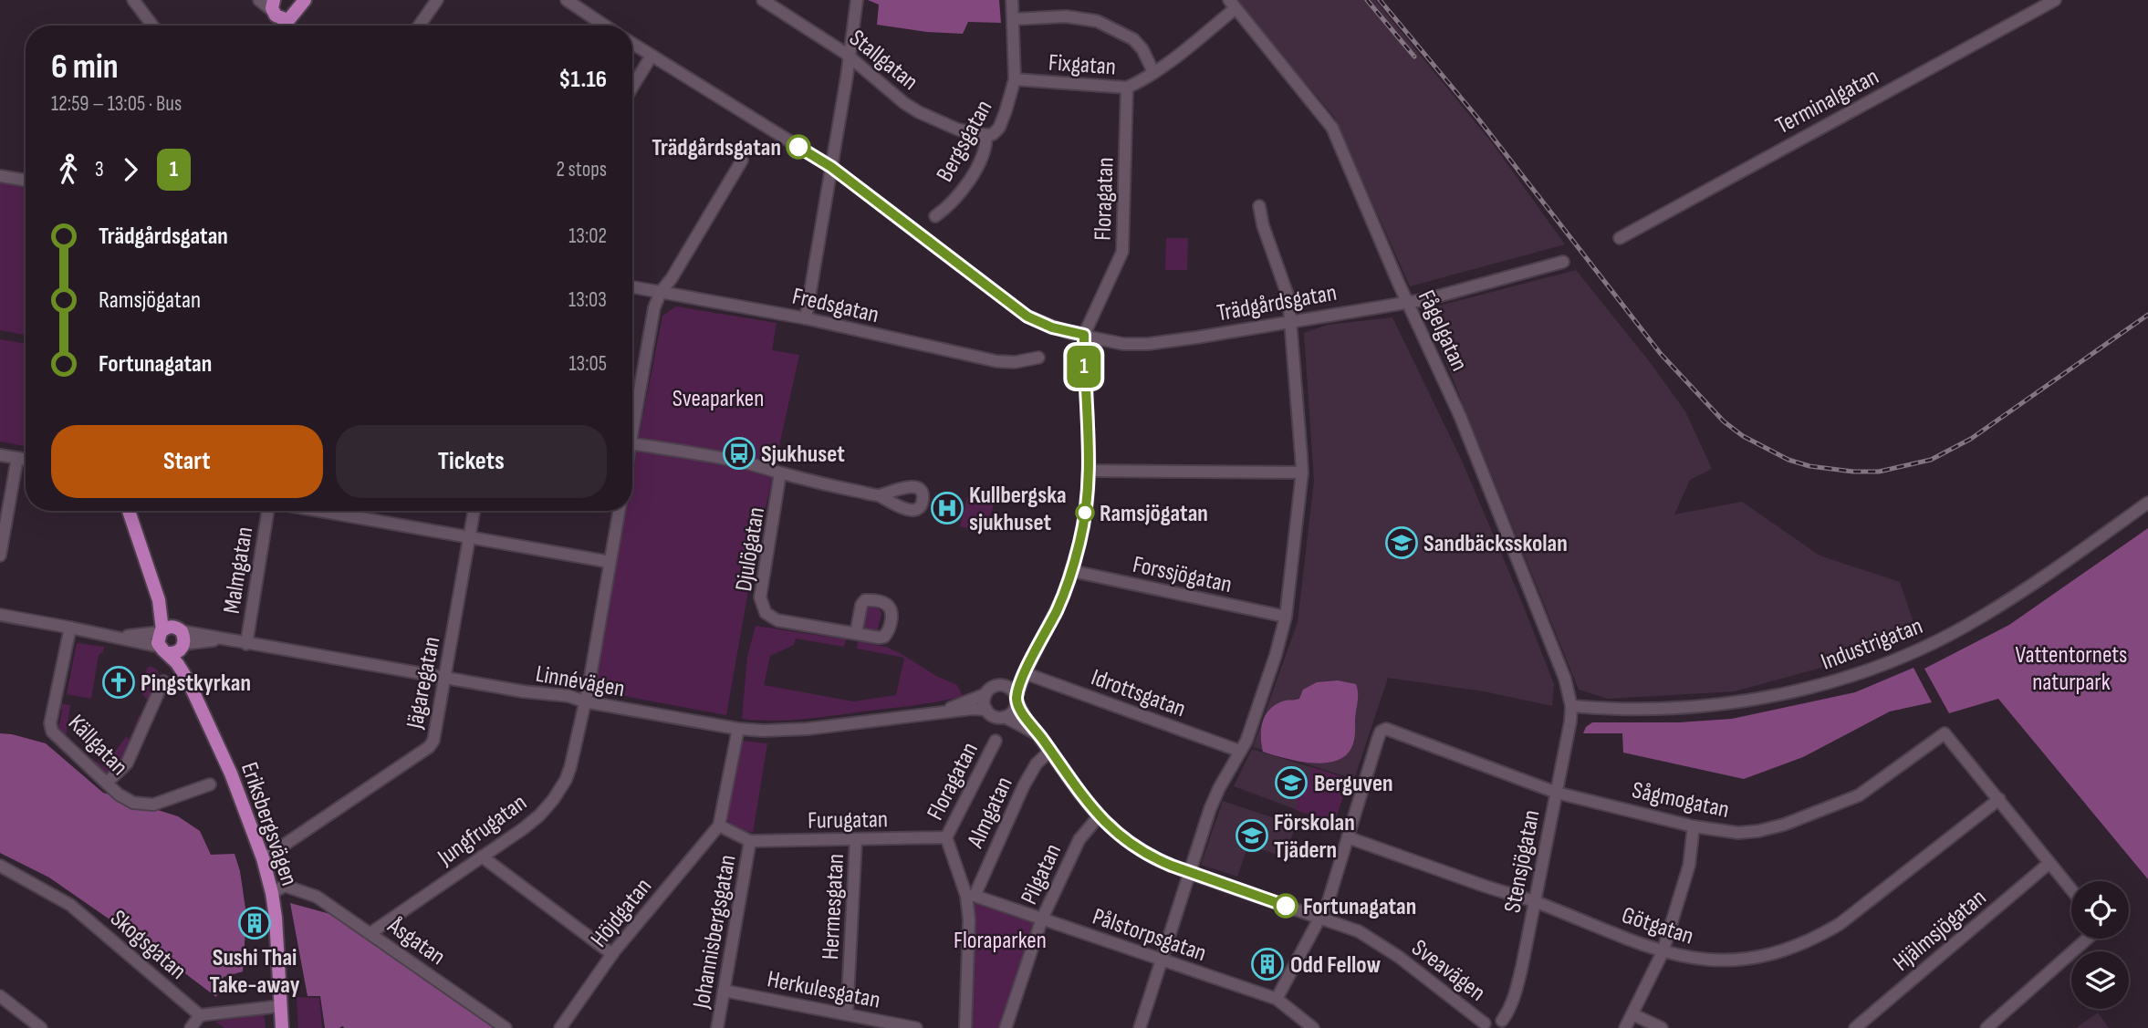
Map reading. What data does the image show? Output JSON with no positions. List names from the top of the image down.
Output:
{
  "streets": {
    "main road": ["Eriksbergsvägen"],
    "street": [
      "Stallgatan",
      "Fixgatan",
      "Terminalgatan",
      "Bergsgatan",
      "Floragatan",
      "Trädgårdsgatan",
      "Fredsgatan",
      "Fågelgatan",
      "Djulögatan",
      "Malmgatan",
      "Forssjögatan",
      "Industrigatan",
      "Linnévägen",
      "Jägaregatan",
      "Idrottsgatan",
      "Källgatan",
      "Sågmogatan",
      "Almgatan",
      "Furugatan",
      "Jungfrugatan",
      "Stensjögatan",
      "Pilgatan",
      "Hermesgatan",
      "Höjdgatan",
      "Götgatan",
      "Hjälmsjögatan",
      "Johannisbergsgatan",
      "Pålstorpsgatan",
      "Åsgatan",
      "Skogsgatan",
      "Sveavägen",
      "Herkulesgatan"
    ]
  },
  "crossings": [
    ["Stallgatan", "Bergsgatan"],
    ["Fixgatan", "Bergsgatan"],
    ["Fixgatan", "Floragatan"],
    ["Fixgatan", "Fågelgatan"],
    ["Floragatan", "Trädgårdsgatan"],
    ["Floragatan", "Forssjögatan"],
    ["Floragatan", "Linnévägen"],
    ["Floragatan", "Idrottsgatan"],
    ["Floragatan", "Almgatan"],
    ["Floragatan", "Furugatan"],
    ["Floragatan", "Pålstorpsgatan"],
    ["Floragatan", "Sveavägen"],
    ["Trädgårdsgatan", "Fågelgatan"],
    ["Fågelgatan", "Industrigatan"],
    ["Fågelgatan", "Stensjögatan"],
    ["Malmgatan", "Linnévägen"],
    ["Industrigatan", "Stensjögatan"],
    ["Linnévägen", "Jägaregatan"],
    ["Linnévägen", "Eriksbergsvägen"],
    ["Linnévägen", "Jungfrugatan"],
    ["Linnévägen", "Höjdgatan"],
    ["Linnévägen", "Sveavägen"],
    ["Jägaregatan", "Eriksbergsvägen"],
    ["Sågmogatan", "Stensjögatan"],
    ["Sågmogatan", "Götgatan"],
    ["Almgatan", "Pålstorpsgatan"],
    ["Almgatan", "Sveavägen"],
    ["Furugatan", "Hermesgatan"],
    ["Furugatan", "Johannisbergsgatan"],
    ["Eriksbergsvägen", "Åsgatan"],
    ["Jungfrugatan", "Åsgatan"],
    ["Stensjögatan", "Götgatan"],
    ["Pilgatan", "Pålstorpsgatan"],
    ["Pilgatan", "Sveavägen"],
    ["Hermesgatan", "Herkulesgatan"],
    ["Johannisbergsgatan", "Herkulesgatan"]
  ],
  "parks": ["Sveaparken", "Vattentornets naturpark", "Floraparken"],
  "places": {
    "other": ["Trädgårdsgatan", "Ramsjögatan", "Fortunagatan"],
    "bus stop": ["Sjukhuset"],
    "hospital": ["Kullbergska sjukhuset"],
    "school or university": ["Sandbäcksskolan", "Berguven", "Förskolan Tjädern"],
    "church": ["Pingstkyrkan"],
    "building": ["Sushi Thai Take-away", "Odd Fellow"]
  },
  "lines": ["bus line 1"],
  "page": {
    "on_map": "1",
    "heading": ["6 min", "12:59 – 13:05 · Bus", "$1.16"],
    "legs": ["3", "1", "2 stops"],
    "list": [
      {
        "name": "Trädgårdsgatan",
        "value": "13:02"
      },
      {
        "name": "Ramsjögatan",
        "value": "13:03"
      },
      {
        "name": "Fortunagatan",
        "value": "13:05"
      }
    ],
    "buttons": ["Start", "Tickets"]
  }
}
